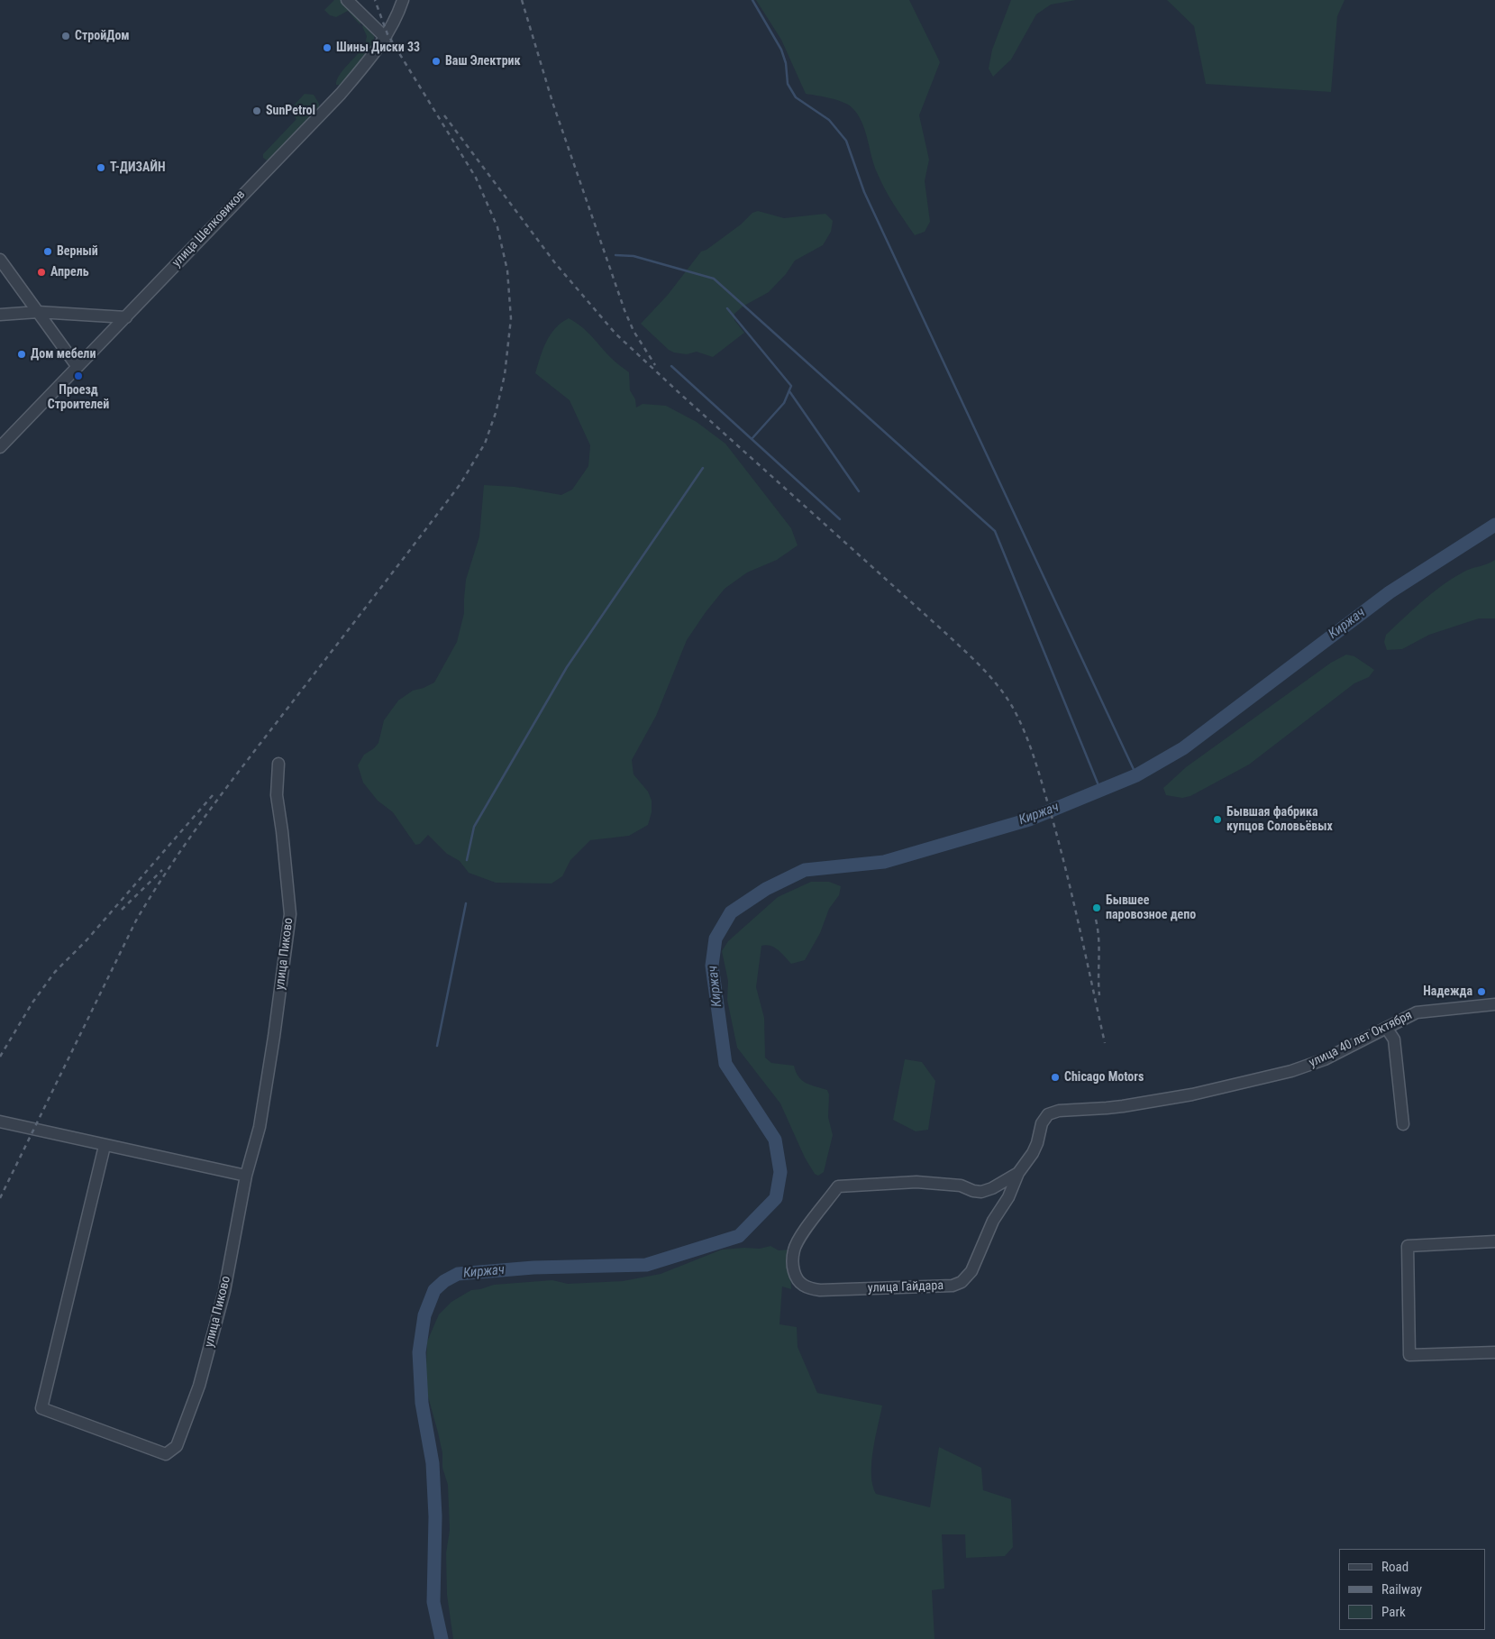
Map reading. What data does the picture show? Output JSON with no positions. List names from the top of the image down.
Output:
{
  "streets": {
    "street": [
      "улица Шелковиков",
      "улица Пиково",
      "улица 40 лет Октября",
      "улица Гайдара"
    ]
  },
  "crossings": [
    ["улица 40 лет Октября", "улица Гайдара"]
  ],
  "water": ["Киржач"],
  "places": [
    "СтройДом",
    "Шины Диски 33",
    "Ваш Электрик",
    "SunPetrol",
    "Т-ДИЗАЙН",
    "Верный",
    "Апрель",
    "Дом мебели",
    "Проезд Строителей",
    "Бывшая фабрика купцов Соловьёвых",
    "Бывшее паровозное депо",
    "Надежда",
    "Chicago Motors"
  ],
  "legend": ["Road", "Railway", "Park"]
}
